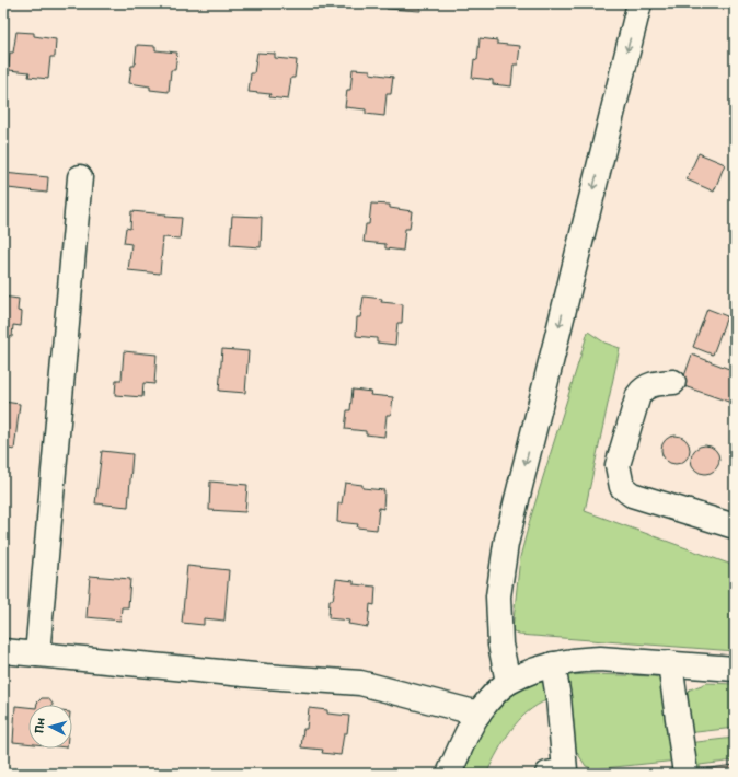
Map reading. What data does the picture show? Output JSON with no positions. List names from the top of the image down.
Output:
{
  "north": "left"
}
